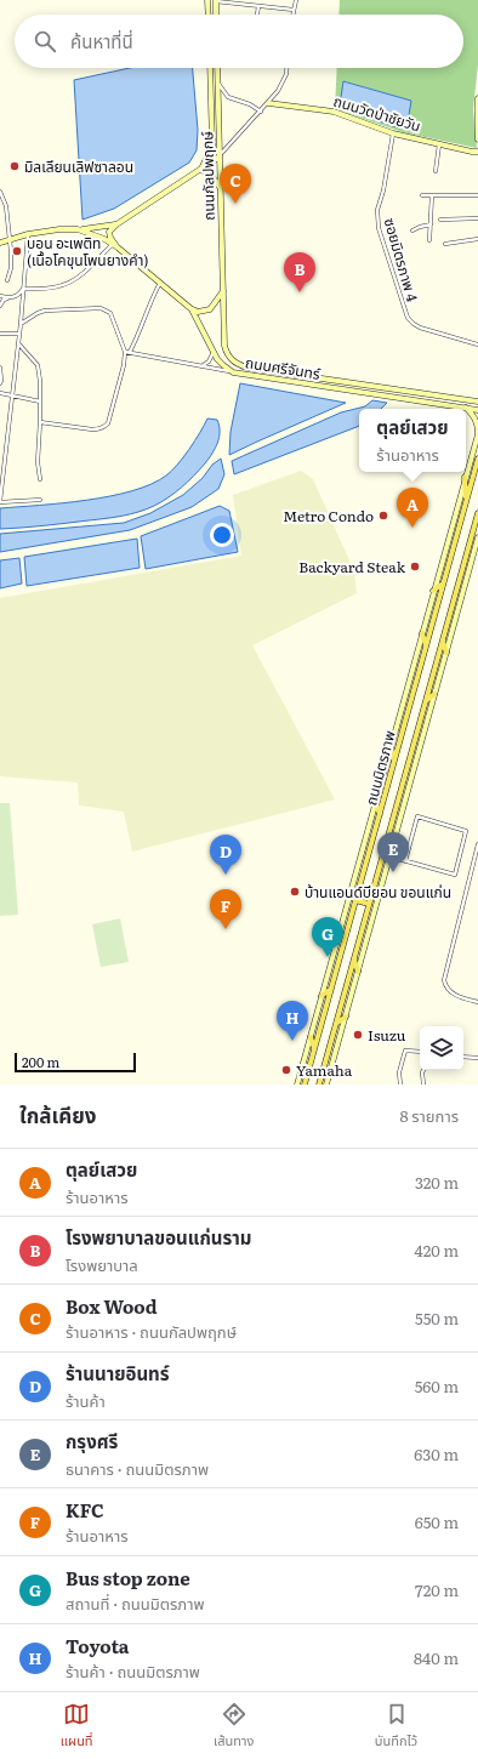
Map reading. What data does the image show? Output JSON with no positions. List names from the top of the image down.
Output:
{
  "streets": {
    "main road": [
      "ถนนวัดป่าชัยวัน",
      "ถนนกัลปพฤกษ์",
      "ถนนศรีจันทร์",
      "ถนนมิตรภาพ"
    ],
    "street": ["ซอยมิตรภาพ 4"]
  },
  "crossings": [
    ["ถนนวัดป่าชัยวัน", "ซอยมิตรภาพ 4"],
    ["ถนนกัลปพฤกษ์", "ถนนศรีจันทร์"]
  ],
  "places": [
    "มิลเลียนเลิฟซาลอน",
    "บอน อะเพติท (เนื้อโคขุนโพนยางคำ)",
    "Metro Condo",
    "Backyard Steak",
    "บ้านแอนด์บียอน ขอนแก่น",
    "Isuzu",
    "Yamaha"
  ],
  "scale_bar": "200 m",
  "page": {
    "search": "ค้นหาที่นี่",
    "pins": [
      "C",
      "B",
      "A",
      "E",
      "D",
      "F",
      "G",
      "H"
    ],
    "popup": ["ตุลย์เสวย", "ร้านอาหาร"],
    "scale": "200 m",
    "heading": ["ใกล้เคียง", "8 รายการ"],
    "list": [
      {
        "mark": "A",
        "name": "ตุลย์เสวย",
        "note": "ร้านอาหาร",
        "value": "320 m"
      },
      {
        "mark": "B",
        "name": "โรงพยาบาลขอนแก่นราม",
        "note": "โรงพยาบาล",
        "value": "420 m"
      },
      {
        "mark": "C",
        "name": "Box Wood",
        "note": "ร้านอาหาร · ถนนกัลปพฤกษ์",
        "value": "550 m"
      },
      {
        "mark": "D",
        "name": "ร้านนายอินทร์",
        "note": "ร้านค้า",
        "value": "560 m"
      },
      {
        "mark": "E",
        "name": "กรุงศรี",
        "note": "ธนาคาร · ถนนมิตรภาพ",
        "value": "630 m"
      },
      {
        "mark": "F",
        "name": "KFC",
        "note": "ร้านอาหาร",
        "value": "650 m"
      },
      {
        "mark": "G",
        "name": "Bus stop zone",
        "note": "สถานที่ · ถนนมิตรภาพ",
        "value": "720 m"
      },
      {
        "mark": "H",
        "name": "Toyota",
        "note": "ร้านค้า · ถนนมิตรภาพ",
        "value": "840 m"
      }
    ],
    "nav": ["แผนที่", "เส้นทาง", "บันทึกไว้"]
  }
}
